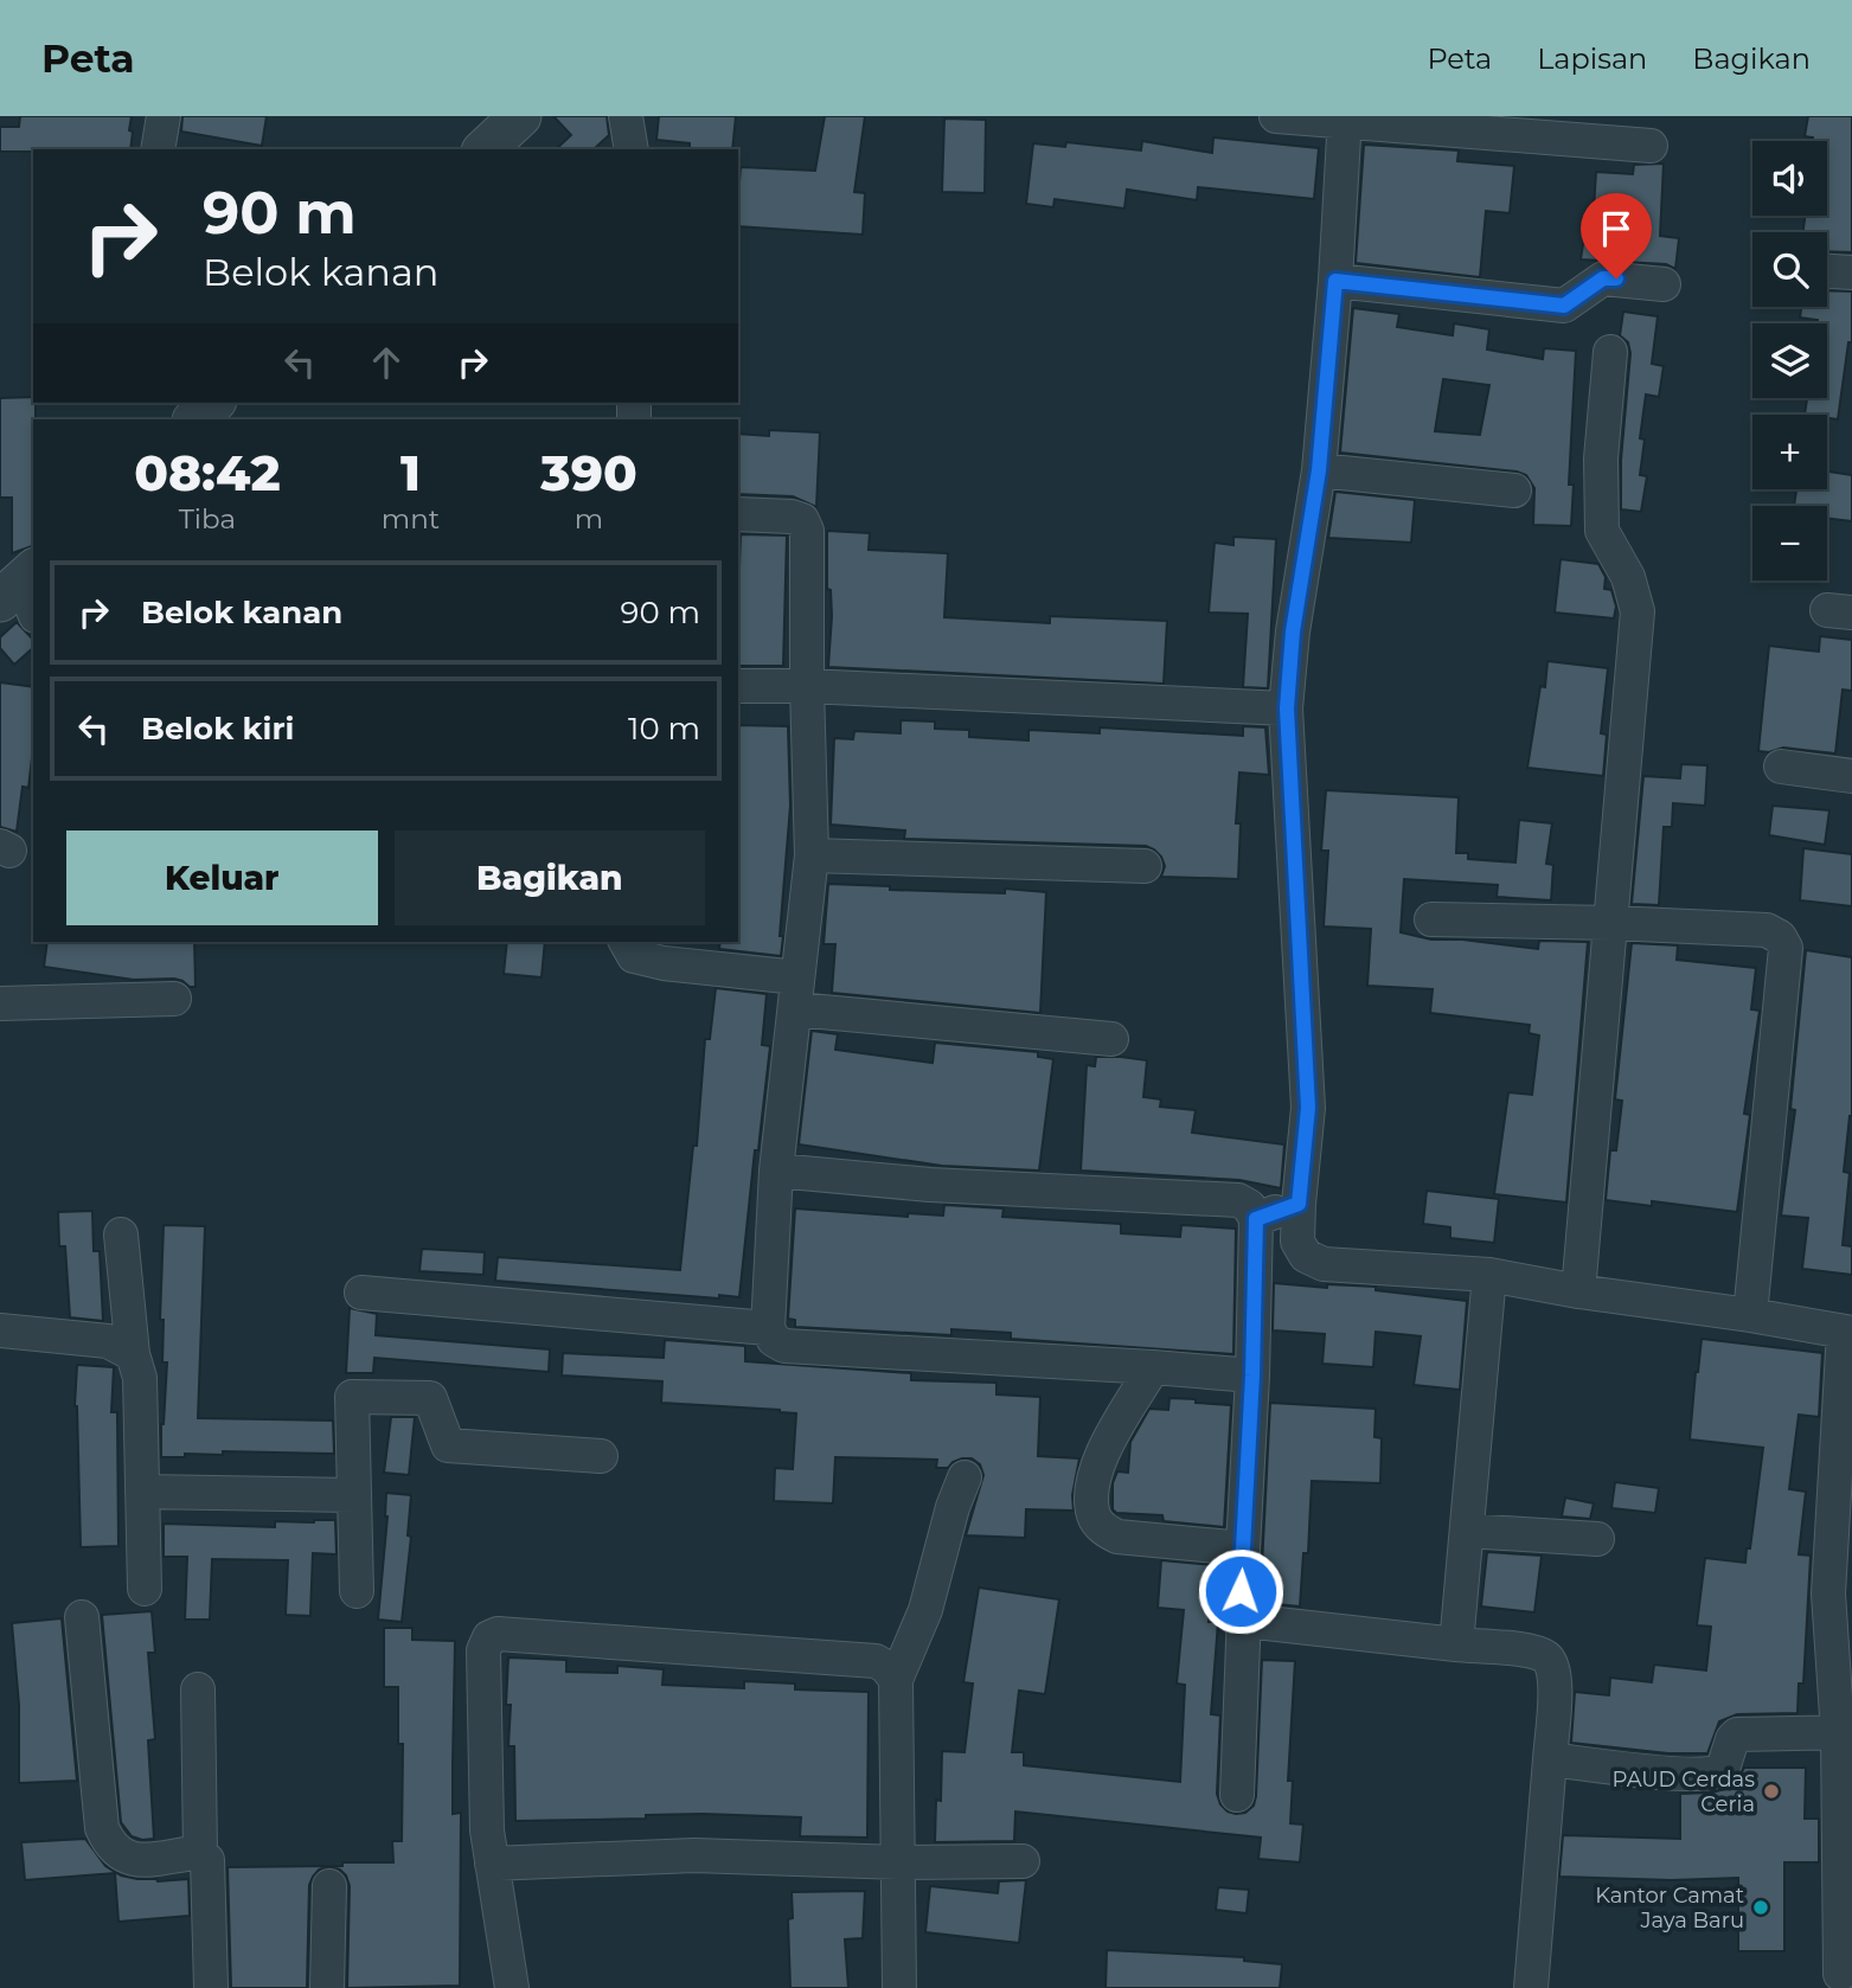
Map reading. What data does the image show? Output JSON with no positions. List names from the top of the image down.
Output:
{
  "places": ["PAUD Cerdas Ceria", "Kantor Camat Jaya Baru"],
  "page": {
    "header": "Peta",
    "nav": ["Peta", "Lapisan", "Bagikan"],
    "map_buttons": ["+", "−"],
    "turn": ["90 m", "Belok kanan"],
    "eta": [
      "08:42",
      "Tiba",
      "1",
      "mnt",
      "390",
      "m"
    ],
    "list": [
      {
        "name": "Belok kanan",
        "value": "90 m"
      },
      {
        "name": "Belok kiri",
        "value": "10 m"
      }
    ],
    "buttons": ["Keluar", "Bagikan"]
  }
}
